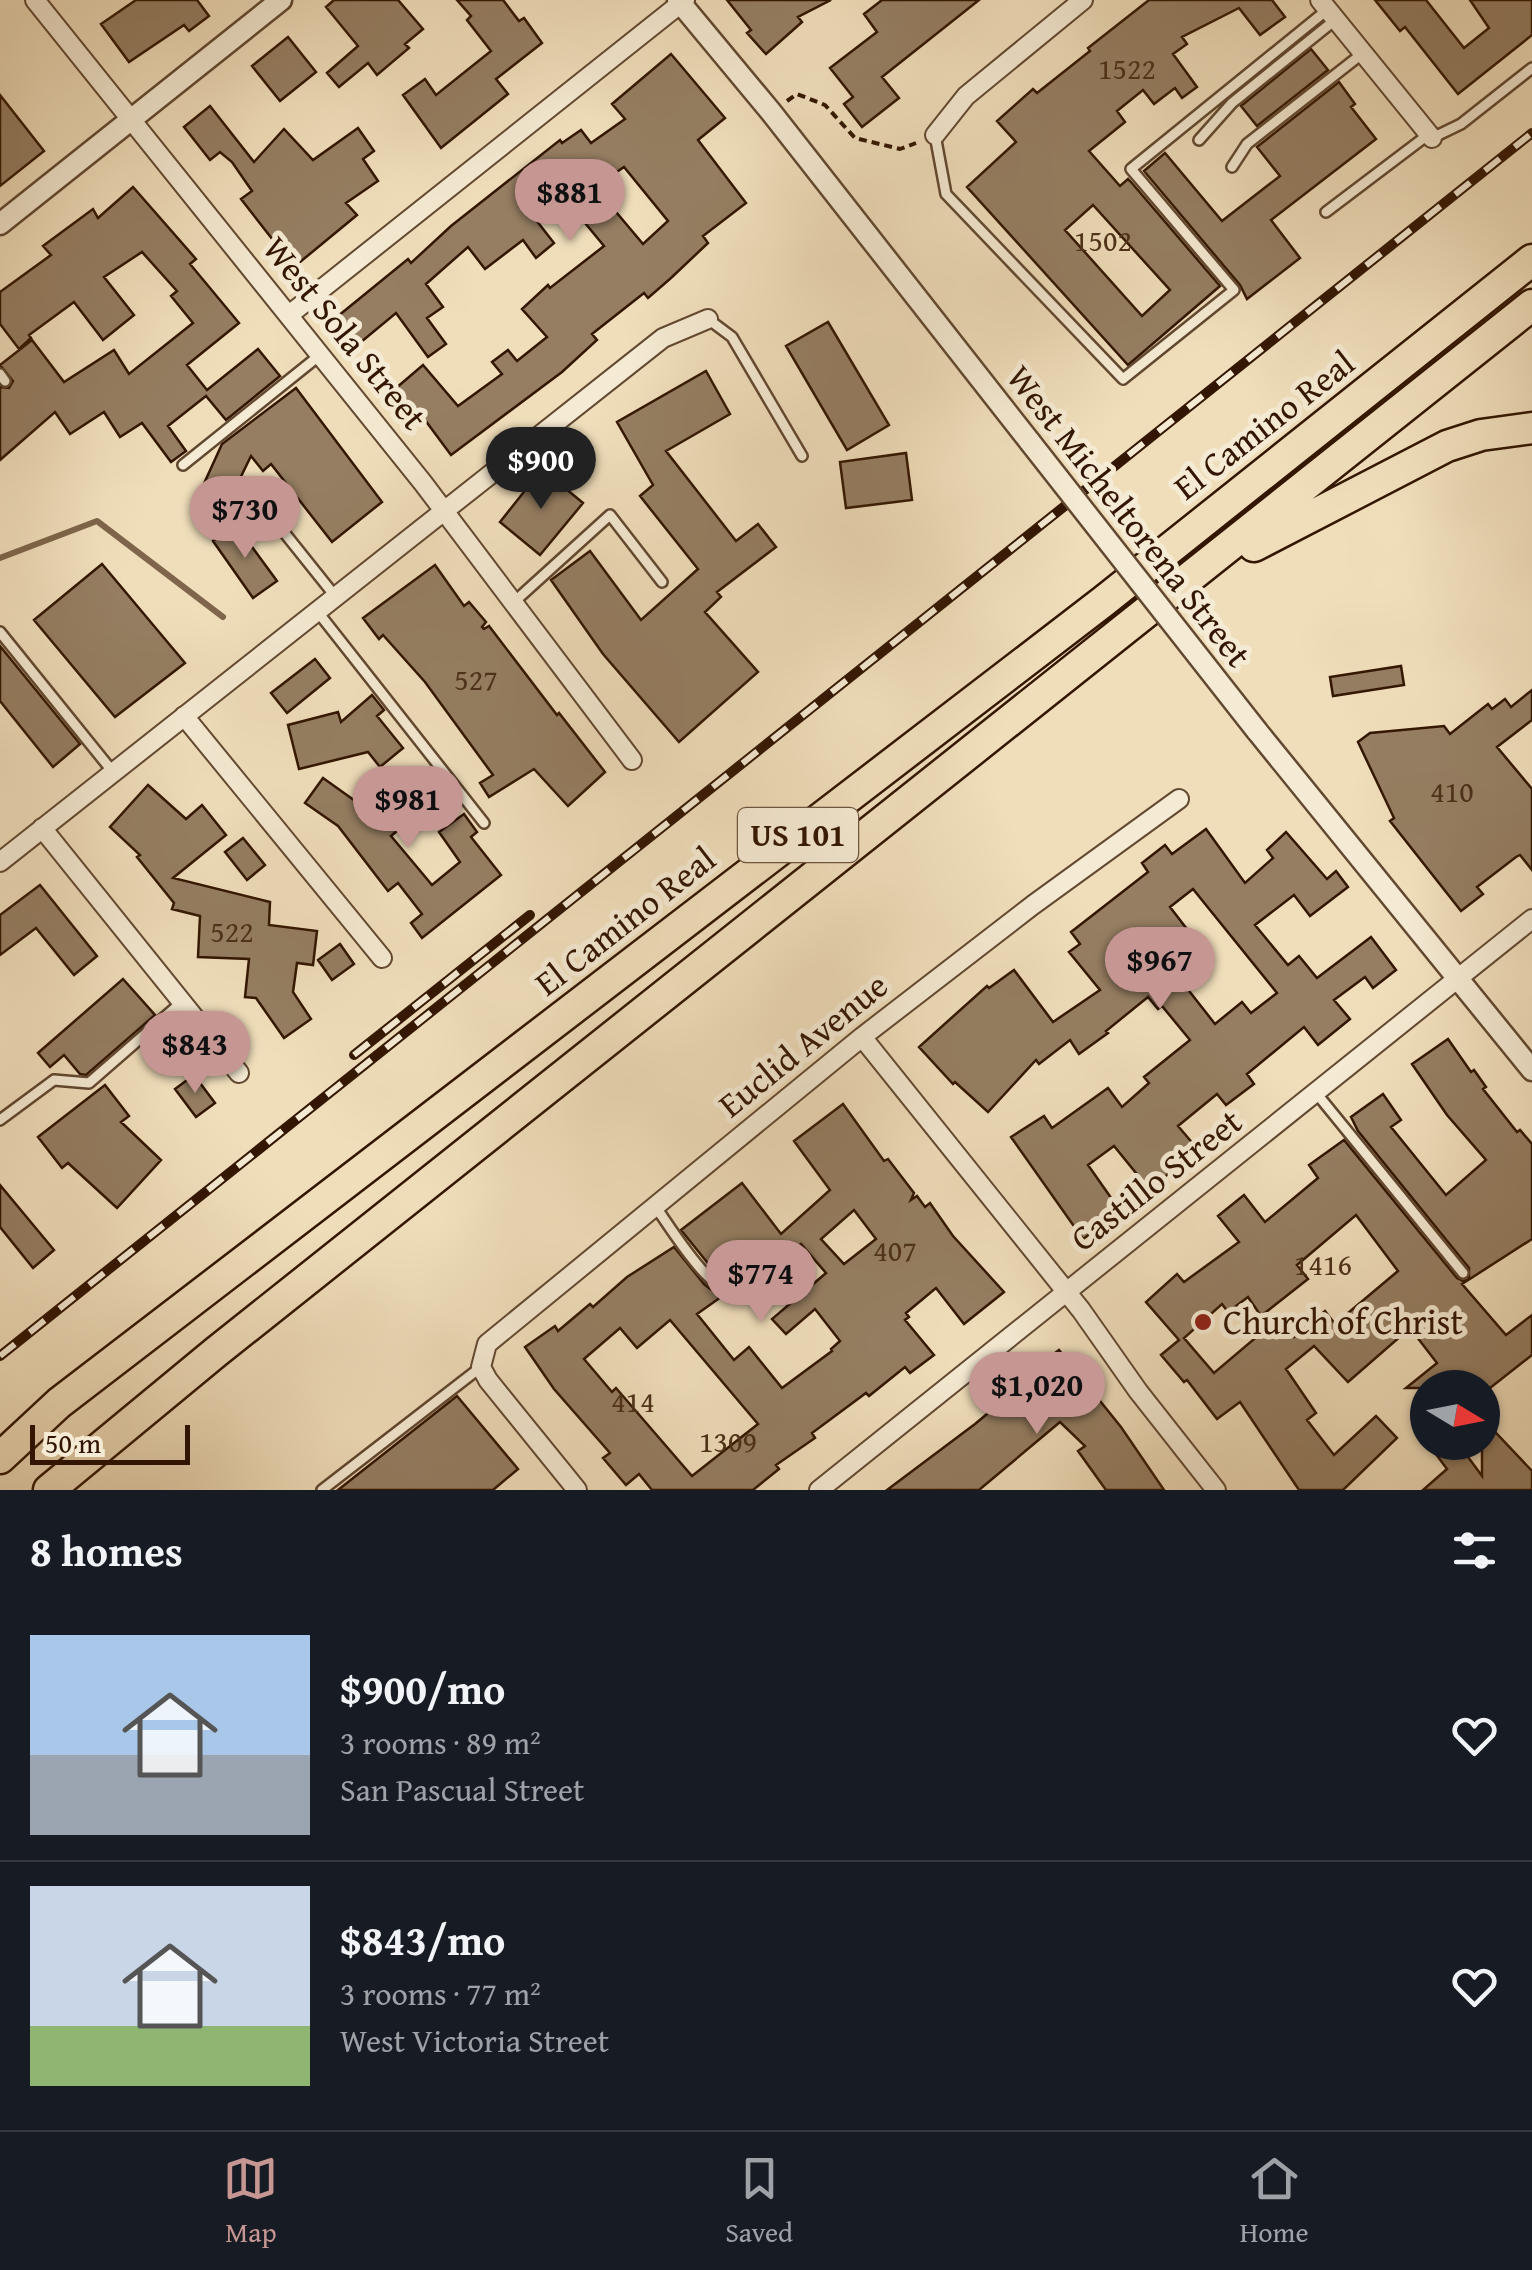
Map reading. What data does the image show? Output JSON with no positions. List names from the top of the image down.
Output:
{
  "streets": {
    "highway": ["El Camino Real", "US 101"],
    "street": [
      "West Sola Street",
      "West Micheltorena Street",
      "Euclid Avenue",
      "Castillo Street"
    ]
  },
  "crossings": [
    ["West Micheltorena Street", "Castillo Street"]
  ],
  "places": ["Church of Christ"],
  "house_numbers": [
    "1522",
    "1502",
    "527",
    "410",
    "522",
    "407",
    "1416",
    "414",
    "1309"
  ],
  "scale_bar": "50 m",
  "north": "right",
  "page": {
    "price": [
      "$881",
      "$900",
      "$730",
      "$981",
      "$967",
      "$843",
      "$774",
      "$1,020"
    ],
    "scale": "50 m",
    "heading": "8 homes",
    "list": [
      {
        "name": "$900/mo",
        "note": "3 rooms · 89 m² · San Pascual Street"
      },
      {
        "name": "$843/mo",
        "note": "3 rooms · 77 m² · West Victoria Street"
      }
    ],
    "tabs": ["Map", "Saved", "Home"]
  }
}
